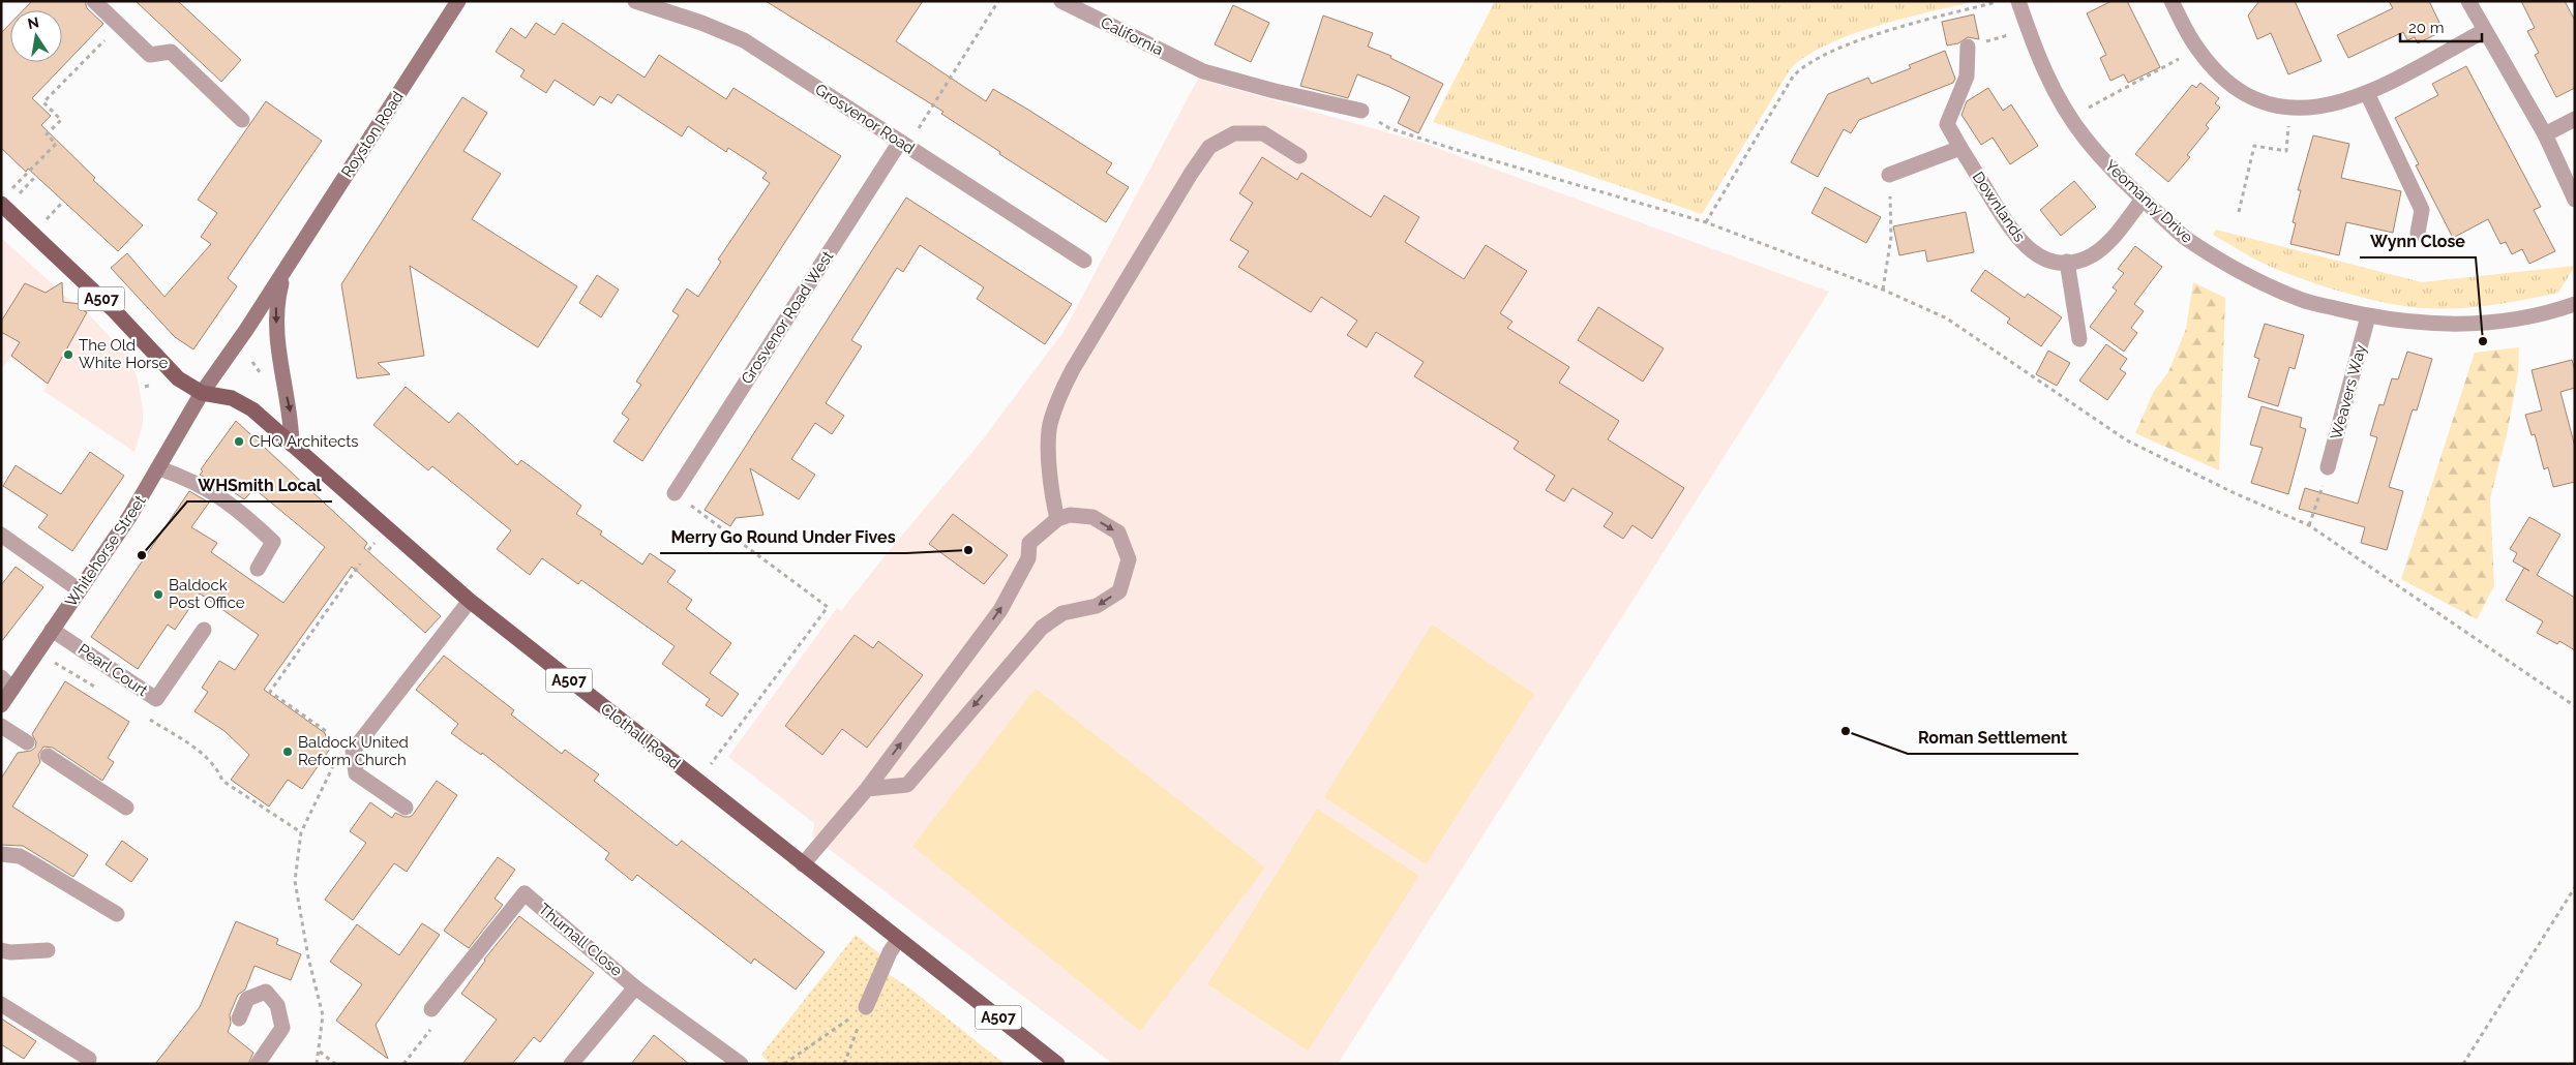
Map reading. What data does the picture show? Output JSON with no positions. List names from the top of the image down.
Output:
{
  "streets": {
    "main road": [
      "Royston Road",
      "A507",
      "Whitehorse Street",
      "Clothall Road"
    ],
    "street": [
      "California",
      "Grosvenor Road",
      "Yeomanry Drive",
      "Downlands",
      "Grosvenor Road West",
      "Weavers Way",
      "Pearl Court",
      "Thurnall Close"
    ]
  },
  "crossings": [
    ["Grosvenor Road", "Grosvenor Road West"],
    ["Royston Road", "A507"],
    ["Royston Road", "Whitehorse Street"],
    ["Royston Road", "Clothall Road"],
    ["Yeomanry Drive", "Downlands"],
    ["Yeomanry Drive", "Weavers Way"],
    ["A507", "Whitehorse Street"],
    ["A507", "Clothall Road"],
    ["Whitehorse Street", "Pearl Court"],
    ["Whitehorse Street", "Clothall Road"]
  ],
  "places": [
    "Wynn Close",
    "The Old White Horse",
    "CHQ Architects",
    "Merry Go Round Under Fives",
    "WHSmith Local",
    "Baldock Post Office",
    "Roman Settlement",
    "Baldock United Reform Church"
  ],
  "scale_bar": "20 m",
  "north": "top"
}
